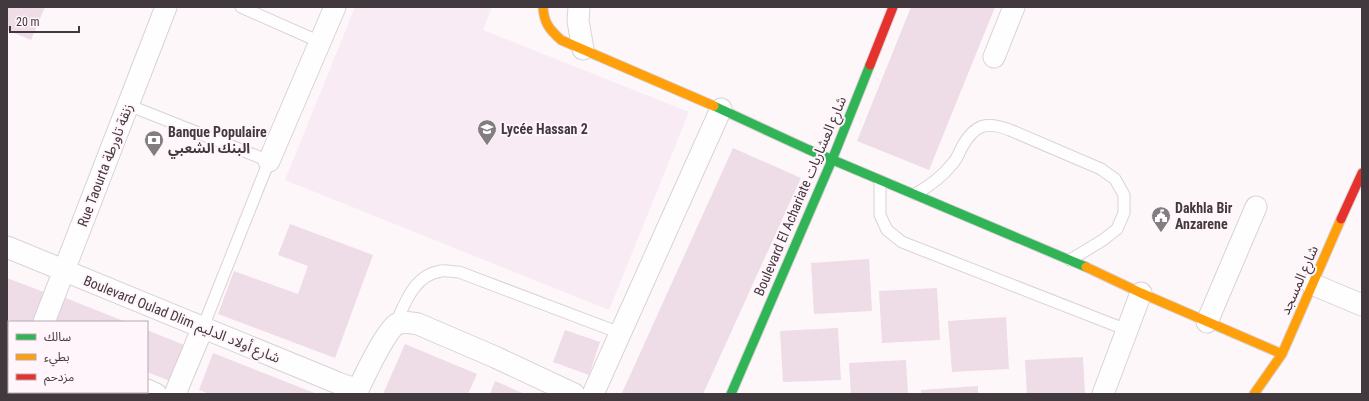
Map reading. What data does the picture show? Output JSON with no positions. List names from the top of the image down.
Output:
{
  "streets": {
    "street": [
      "Rue Taourta زنقة تاورطة",
      "Boulevard El Achariate شارع العشاريات",
      "شارع المسجد",
      "Boulevard Oulad Dlim شارع أولاد الدليم"
    ]
  },
  "crossings": [
    ["Rue Taourta زنقة تاورطة", "Boulevard Oulad Dlim شارع أولاد الدليم"]
  ],
  "places": {
    "school or university": ["Lycée Hassan 2"],
    "bank": ["Banque Populaire البنك الشعبي"],
    "public building": ["Dakhla Bir Anzarene"]
  },
  "legend": ["سالك", "بطيء", "مزدحم"],
  "scale_bar": "20 m"
}
